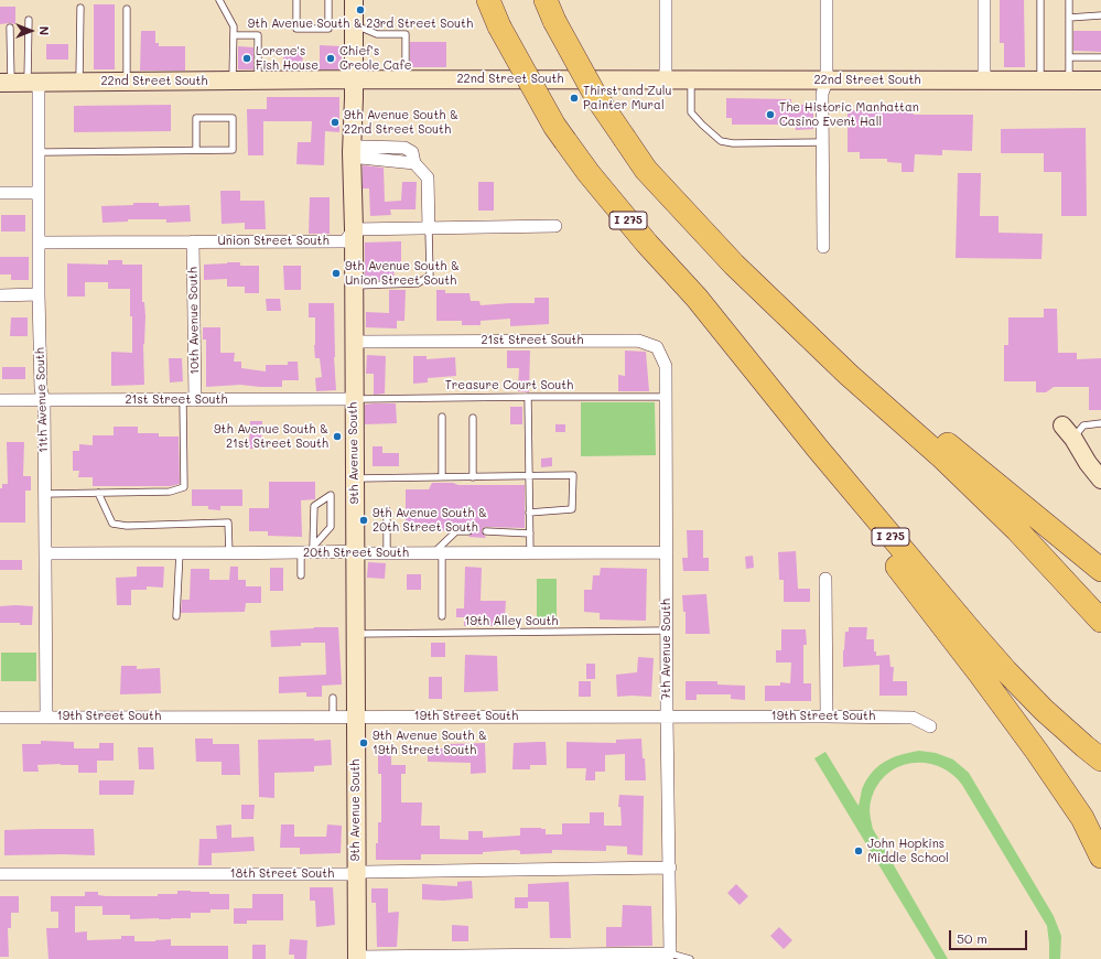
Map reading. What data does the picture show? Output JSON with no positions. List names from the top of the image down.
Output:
{
  "streets": {
    "highway": ["I 275"],
    "street": [
      "22nd Street South",
      "Union Street South",
      "10th Avenue South",
      "21st Street South",
      "11th Avenue South",
      "9th Avenue South",
      "20th Street South",
      "7th Avenue South",
      "19th Street South",
      "18th Street South"
    ],
    "lane": ["Treasure Court South", "19th Alley South"]
  },
  "crossings": [
    ["22nd Street South", "11th Avenue South"],
    ["22nd Street South", "9th Avenue South"],
    ["Union Street South", "10th Avenue South"],
    ["Union Street South", "11th Avenue South"],
    ["Union Street South", "9th Avenue South"],
    ["10th Avenue South", "21st Street South"],
    ["21st Street South", "Treasure Court South"],
    ["21st Street South", "11th Avenue South"],
    ["21st Street South", "9th Avenue South"],
    ["21st Street South", "7th Avenue South"],
    ["Treasure Court South", "9th Avenue South"],
    ["Treasure Court South", "7th Avenue South"],
    ["11th Avenue South", "20th Street South"],
    ["11th Avenue South", "19th Street South"],
    ["9th Avenue South", "20th Street South"],
    ["9th Avenue South", "19th Alley South"],
    ["9th Avenue South", "19th Street South"],
    ["9th Avenue South", "18th Street South"],
    ["20th Street South", "7th Avenue South"],
    ["19th Alley South", "7th Avenue South"],
    ["7th Avenue South", "19th Street South"],
    ["7th Avenue South", "18th Street South"]
  ],
  "places": [
    "9th Avenue South & 23rd Street South",
    "Lorene's Fish House",
    "Chief's Creole Cafe",
    "Thirst and Zulu Painter Mural",
    "The Historic Manhattan Casino Event Hall",
    "9th Avenue South & 22nd Street South",
    "9th Avenue South & Union Street South",
    "9th Avenue South & 21st Street South",
    "9th Avenue South & 20th Street South",
    "9th Avenue South & 19th Street South",
    "John Hopkins Middle School"
  ],
  "scale_bar": "50 m",
  "north": "right"
}
